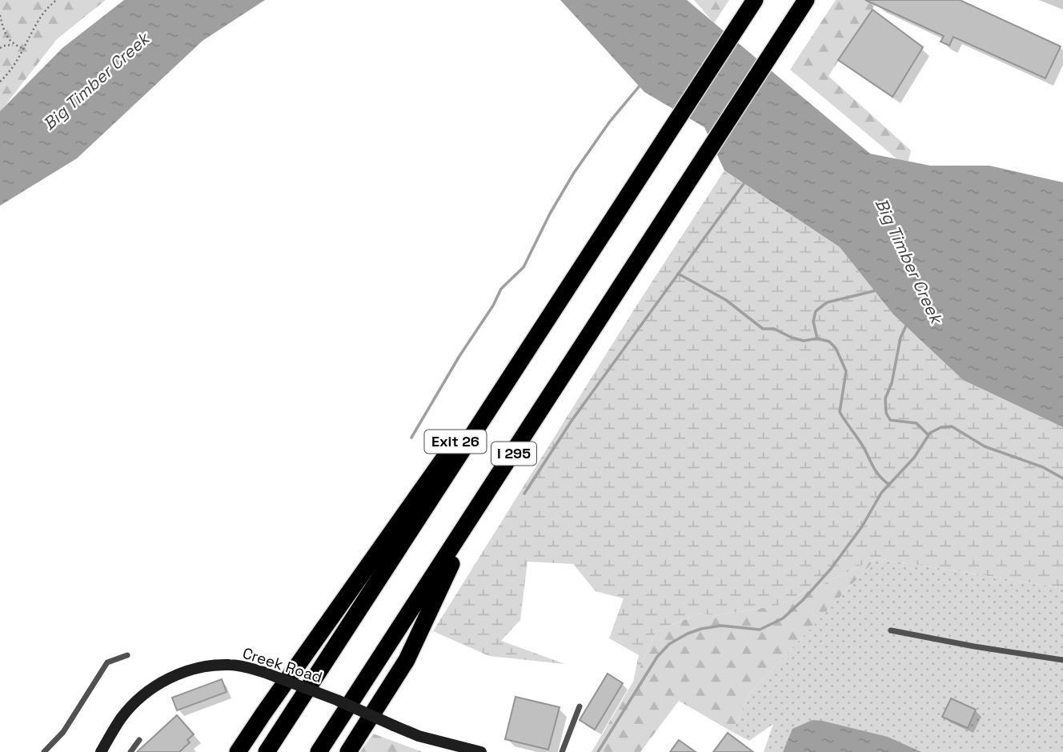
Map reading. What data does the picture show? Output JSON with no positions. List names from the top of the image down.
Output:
{
  "streets": {
    "highway": ["Exit 26", "I 295"],
    "street": ["Creek Road"]
  },
  "crossings": [
    ["Exit 26", "I 295"]
  ],
  "water": ["Big Timber Creek"]
}
